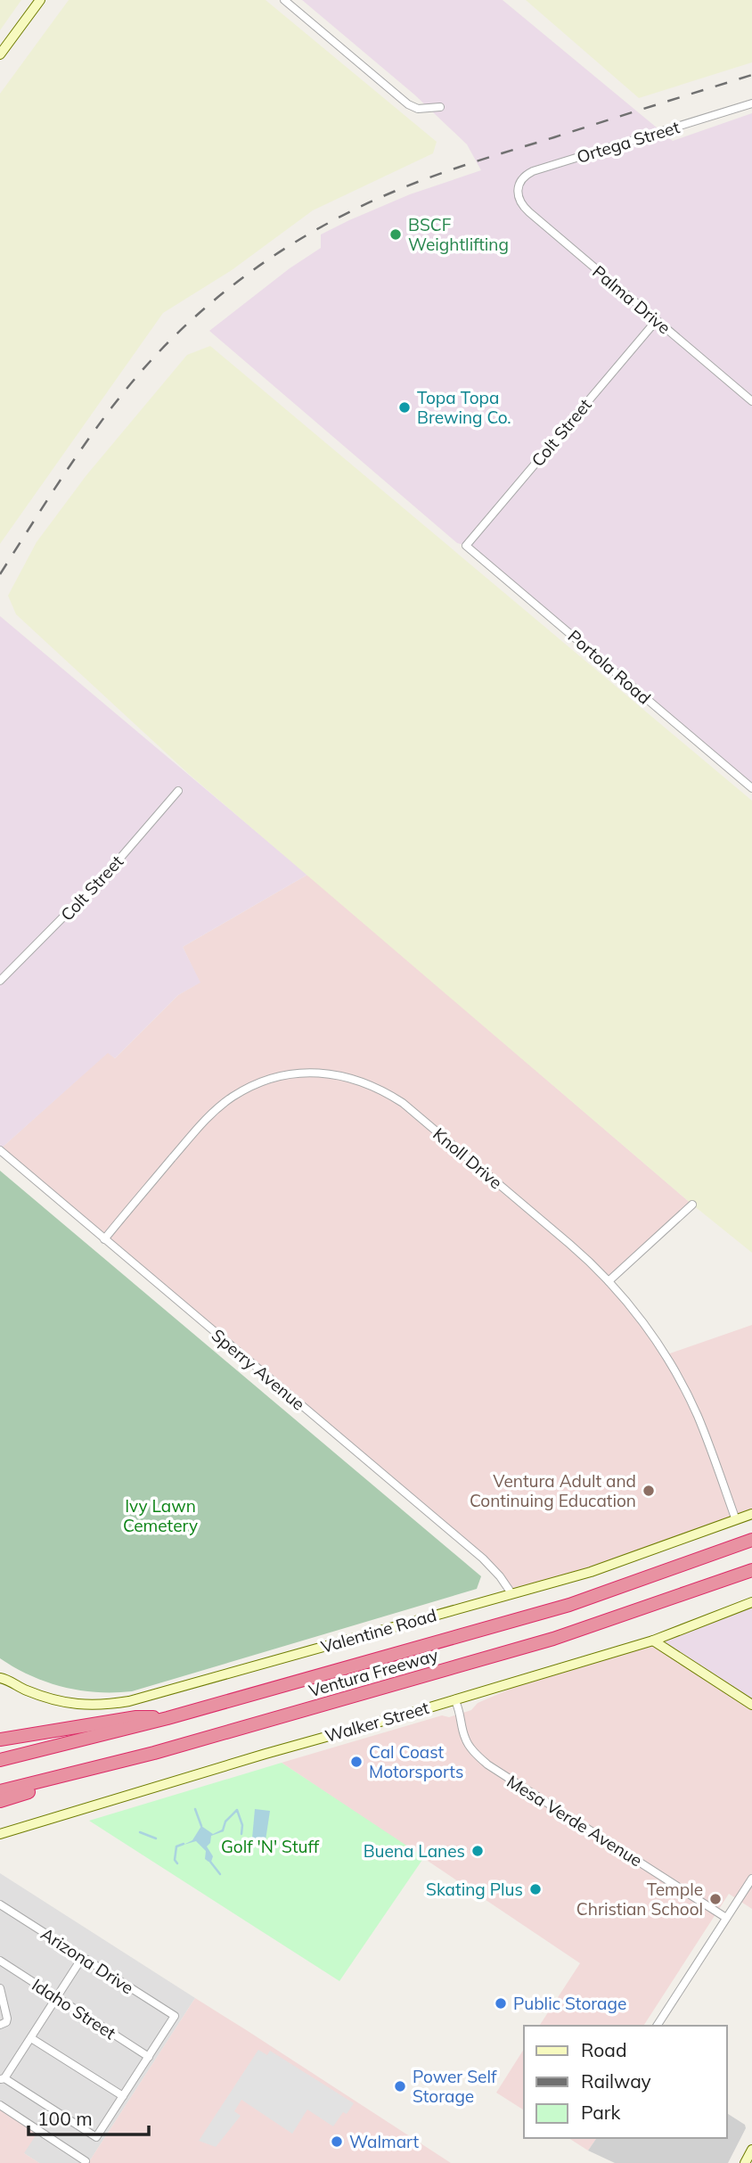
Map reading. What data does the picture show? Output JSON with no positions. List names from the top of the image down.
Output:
{
  "streets": {
    "highway": ["Ventura Freeway"],
    "street": [
      "Ortega Street",
      "Palma Drive",
      "Colt Street",
      "Portola Road",
      "Knoll Drive",
      "Sperry Avenue",
      "Valentine Road",
      "Walker Street",
      "Mesa Verde Avenue",
      "Arizona Drive",
      "Idaho Street"
    ]
  },
  "crossings": [
    ["Ortega Street", "Palma Drive"],
    ["Palma Drive", "Colt Street"],
    ["Colt Street", "Portola Road"],
    ["Knoll Drive", "Sperry Avenue"],
    ["Knoll Drive", "Valentine Road"],
    ["Sperry Avenue", "Valentine Road"],
    ["Walker Street", "Mesa Verde Avenue"],
    ["Arizona Drive", "Idaho Street"]
  ],
  "parks": ["Ivy Lawn Cemetery", "Golf 'N' Stuff"],
  "places": [
    "BSCF Weightlifting",
    "Topa Topa Brewing Co.",
    "Ventura Adult and Continuing Education",
    "Cal Coast Motorsports",
    "Buena Lanes",
    "Skating Plus",
    "Temple Christian School",
    "Public Storage",
    "Power Self Storage",
    "Walmart"
  ],
  "legend": ["Road", "Railway", "Park"],
  "scale_bar": "100 m"
}
